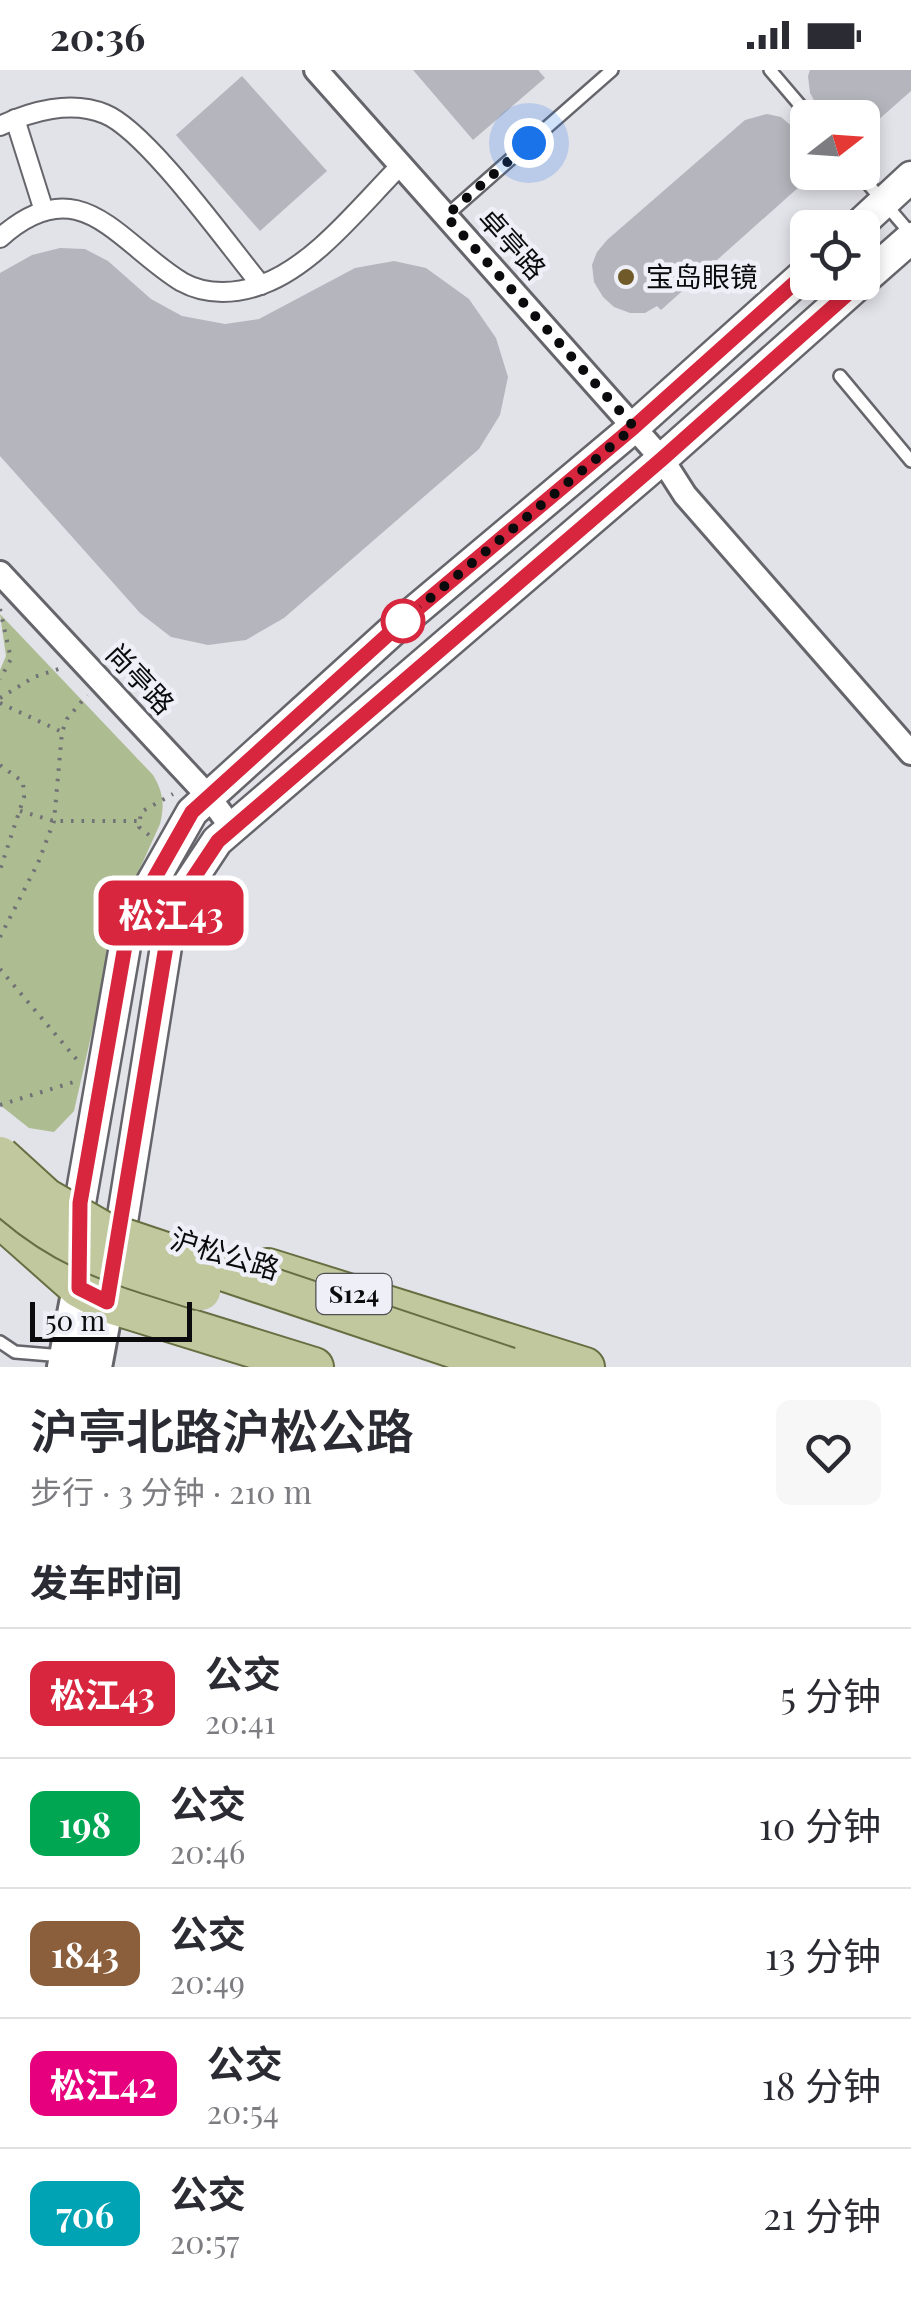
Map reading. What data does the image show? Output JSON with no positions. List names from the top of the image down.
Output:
{
  "streets": {
    "main road": ["沪松公路", "S124"],
    "street": ["卓亭路", "尚亭路"]
  },
  "places": ["宝岛眼镜"],
  "lines": ["bus line 松江43"],
  "scale_bar": "50 m",
  "north": "right",
  "page": {
    "status": "20:36",
    "on_map": "松江43",
    "scale": "50 m",
    "heading": [
      ["沪亭北路沪松公路", "步行 · 3 分钟 · 210 m"],
      "发车时间"
    ],
    "list": [
      {
        "mark": "松江43",
        "name": "公交",
        "note": "20:41",
        "value": "5 分钟"
      },
      {
        "mark": "198",
        "name": "公交",
        "note": "20:46",
        "value": "10 分钟"
      },
      {
        "mark": "1843",
        "name": "公交",
        "note": "20:49",
        "value": "13 分钟"
      },
      {
        "mark": "松江42",
        "name": "公交",
        "note": "20:54",
        "value": "18 分钟"
      },
      {
        "mark": "706",
        "name": "公交",
        "note": "20:57",
        "value": "21 分钟"
      }
    ]
  }
}
